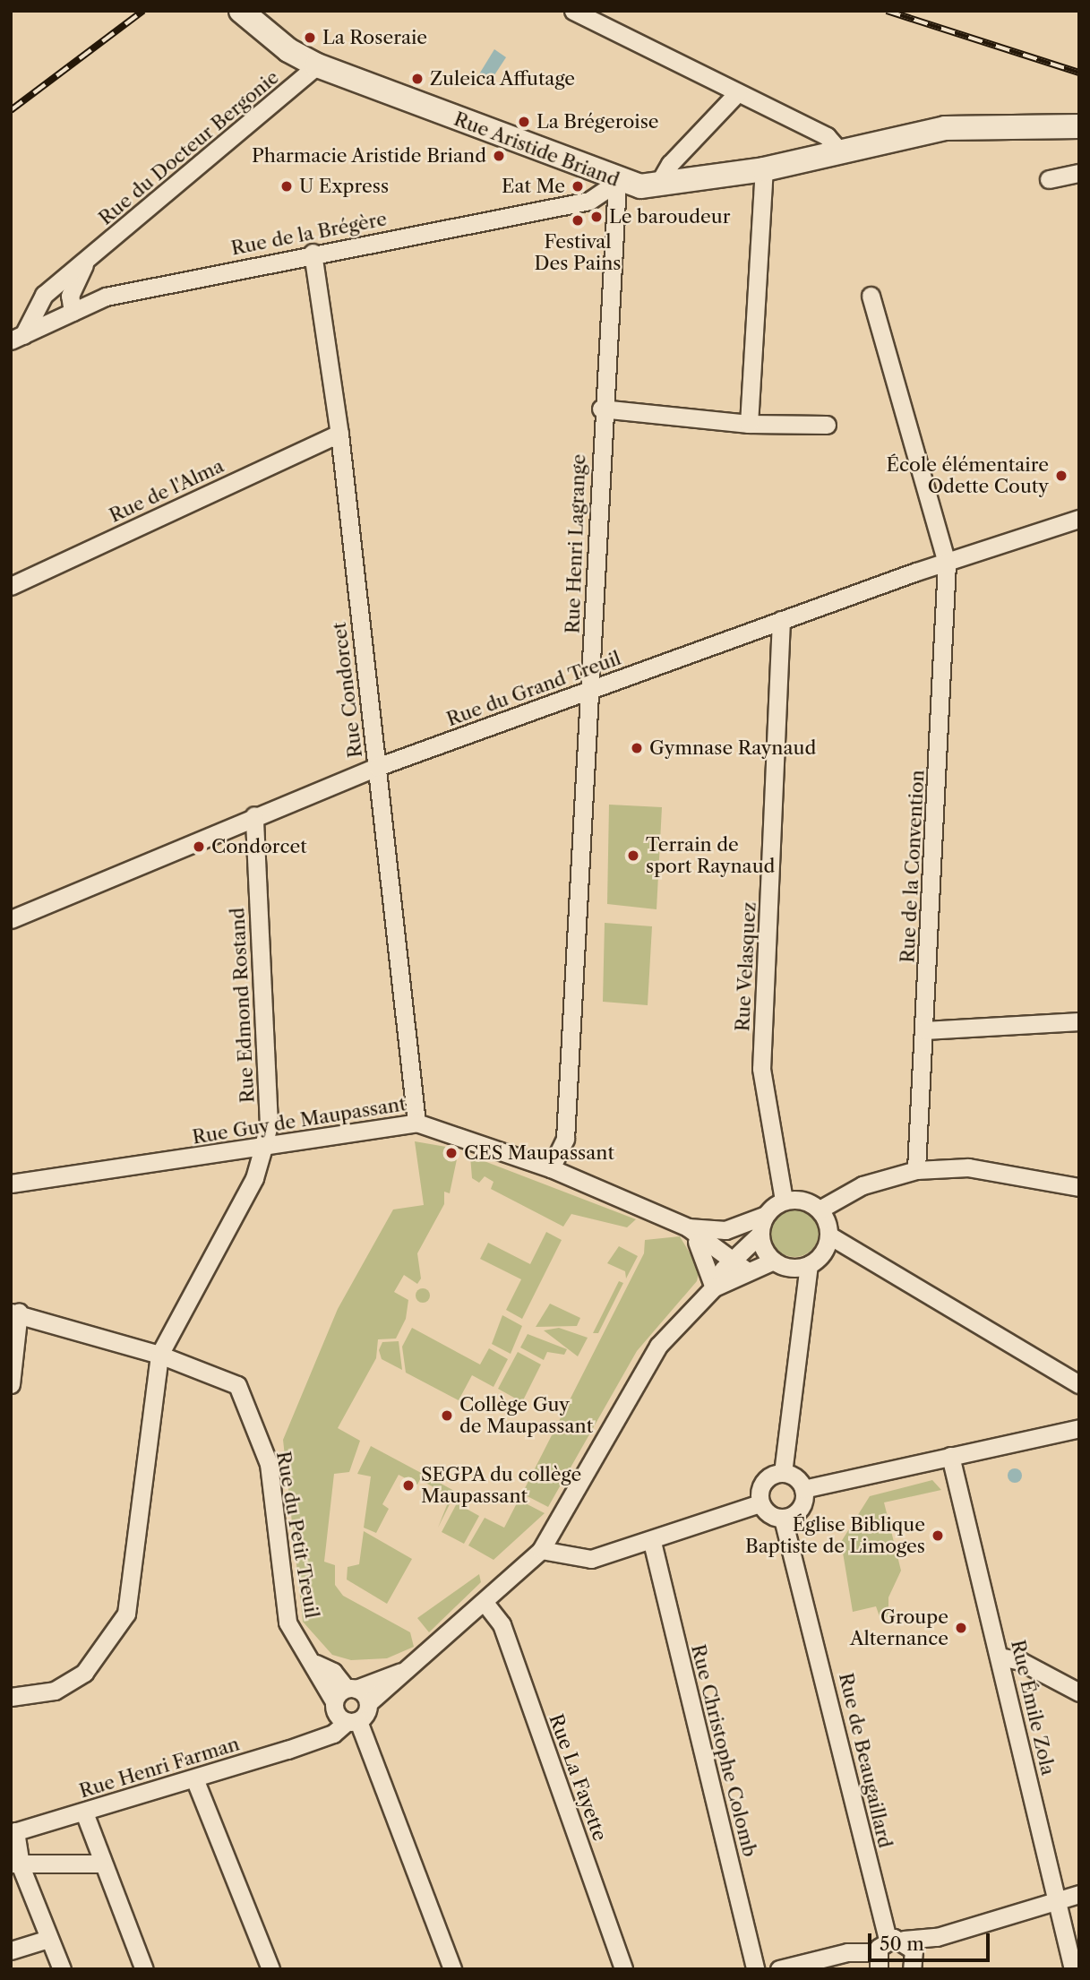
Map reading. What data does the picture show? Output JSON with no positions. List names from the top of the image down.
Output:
{
  "streets": {
    "street": [
      "Rue du Docteur Bergonie",
      "Rue Aristide Briand",
      "Rue de la Brégère",
      "Rue de l'Alma",
      "Rue Henri Lagrange",
      "Rue du Grand Treuil",
      "Rue Condorcet",
      "Rue de la Convention",
      "Rue Velasquez",
      "Rue Edmond Rostand",
      "Rue Guy de Maupassant",
      "Rue du Petit Treuil",
      "Rue Émile Zola",
      "Rue Christophe Colomb",
      "Rue de Beaugaillard",
      "Rue Henri Farman",
      "Rue La Fayette"
    ]
  },
  "crossings": [
    ["Rue du Docteur Bergonie", "Rue Aristide Briand"],
    ["Rue du Docteur Bergonie", "Rue de la Brégère"],
    ["Rue Aristide Briand", "Rue de la Brégère"],
    ["Rue Aristide Briand", "Rue Henri Lagrange"],
    ["Rue de la Brégère", "Rue Henri Lagrange"],
    ["Rue de la Brégère", "Rue Condorcet"],
    ["Rue de l'Alma", "Rue Condorcet"],
    ["Rue Henri Lagrange", "Rue du Grand Treuil"],
    ["Rue Henri Lagrange", "Rue Guy de Maupassant"],
    ["Rue du Grand Treuil", "Rue Condorcet"],
    ["Rue du Grand Treuil", "Rue de la Convention"],
    ["Rue du Grand Treuil", "Rue Velasquez"],
    ["Rue du Grand Treuil", "Rue Edmond Rostand"],
    ["Rue Condorcet", "Rue Guy de Maupassant"],
    ["Rue Velasquez", "Rue Guy de Maupassant"],
    ["Rue Edmond Rostand", "Rue Guy de Maupassant"],
    ["Rue Edmond Rostand", "Rue du Petit Treuil"],
    ["Rue du Petit Treuil", "Rue Henri Farman"]
  ],
  "places": [
    "La Roseraie",
    "Zuleica Affutage",
    "La Brégeroise",
    "Pharmacie Aristide Briand",
    "U Express",
    "Eat Me",
    "Le baroudeur",
    "Festival Des Pains",
    "École élémentaire Odette Couty",
    "Gymnase Raynaud",
    "Condorcet",
    "Terrain de sport Raynaud",
    "CES Maupassant",
    "Collège Guy de Maupassant",
    "SEGPA du collège Maupassant",
    "Église Biblique Baptiste de Limoges",
    "Groupe Alternance"
  ],
  "scale_bar": "50 m"
}
